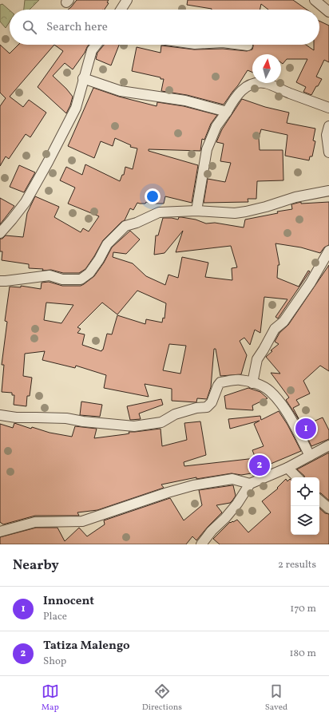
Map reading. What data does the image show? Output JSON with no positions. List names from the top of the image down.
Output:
{
  "north": "top",
  "page": {
    "search": "Search here",
    "pins": ["1", "2"],
    "heading": ["Nearby", "2 results"],
    "list": [
      {
        "mark": "1",
        "name": "Innocent",
        "note": "Place",
        "value": "170 m"
      },
      {
        "mark": "2",
        "name": "Tatiza Malengo",
        "note": "Shop",
        "value": "180 m"
      }
    ],
    "nav": ["Map", "Directions", "Saved"]
  }
}
